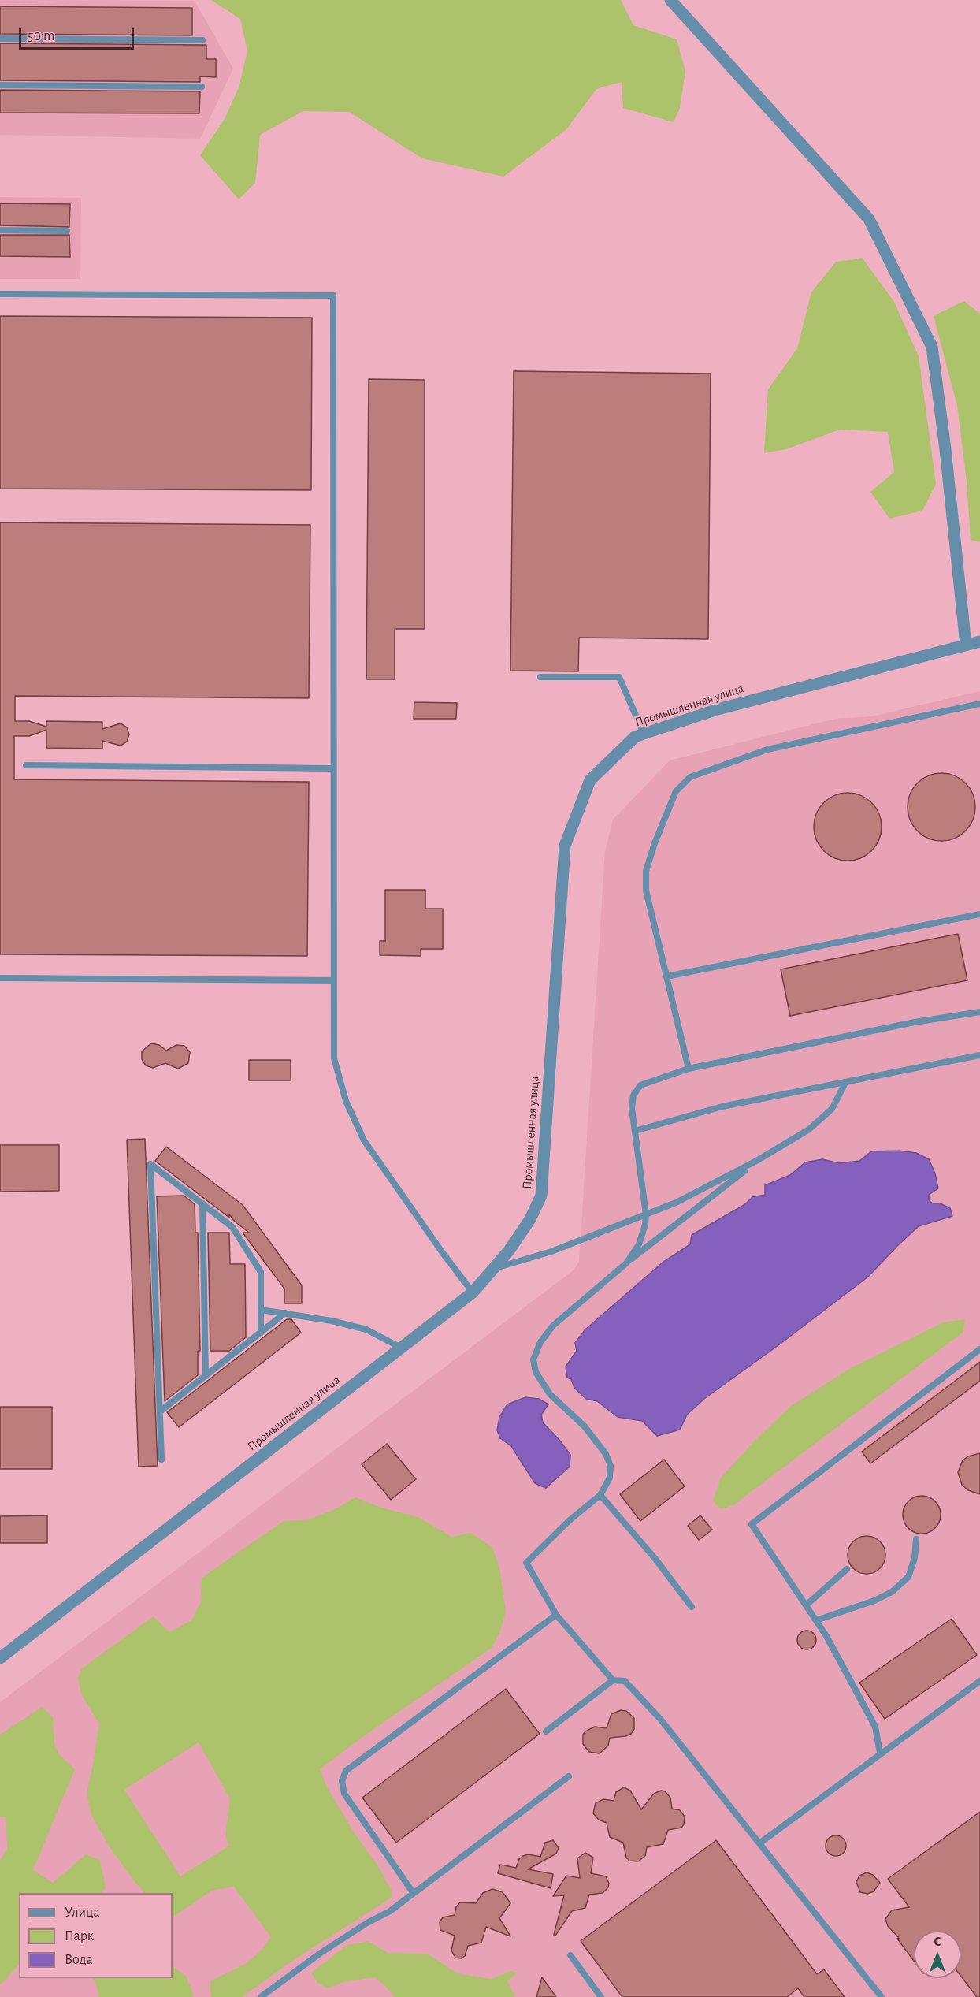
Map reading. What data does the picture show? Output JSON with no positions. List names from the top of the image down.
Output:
{
  "streets": {
    "street": ["Промышленная улица"]
  },
  "legend": ["Улица", "Парк", "Вода"],
  "scale_bar": "50 m",
  "north": "top"
}
